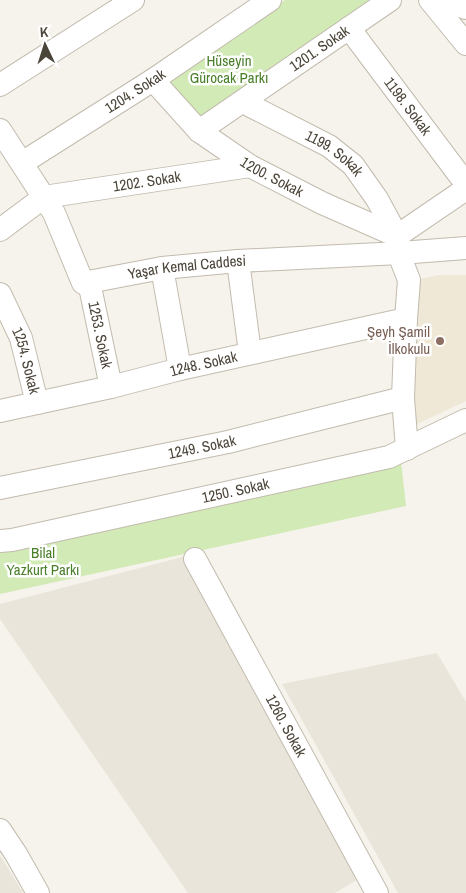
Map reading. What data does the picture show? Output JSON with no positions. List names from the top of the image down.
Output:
{
  "streets": {
    "street": [
      "1201. Sokak",
      "1204. Sokak",
      "1198. Sokak",
      "1199. Sokak",
      "1200. Sokak",
      "1202. Sokak",
      "Yaşar Kemal Caddesi",
      "1253. Sokak",
      "1254. Sokak",
      "1248. Sokak",
      "1249. Sokak",
      "1250. Sokak",
      "1260. Sokak"
    ]
  },
  "crossings": [
    ["1201. Sokak", "1198. Sokak"],
    ["1201. Sokak", "1199. Sokak"],
    ["1201. Sokak", "1200. Sokak"],
    ["1204. Sokak", "1200. Sokak"],
    ["1199. Sokak", "1200. Sokak"],
    ["1199. Sokak", "Yaşar Kemal Caddesi"],
    ["1199. Sokak", "1248. Sokak"],
    ["1199. Sokak", "1249. Sokak"],
    ["1199. Sokak", "1250. Sokak"],
    ["1200. Sokak", "1202. Sokak"],
    ["1200. Sokak", "Yaşar Kemal Caddesi"],
    ["Yaşar Kemal Caddesi", "1253. Sokak"],
    ["1253. Sokak", "1248. Sokak"],
    ["1254. Sokak", "1248. Sokak"]
  ],
  "parks": ["Hüseyin Gürocak Parkı", "Bilal Yazkurt Parkı"],
  "places": ["Şeyh Şamil İlkokulu"],
  "north": "top"
}
